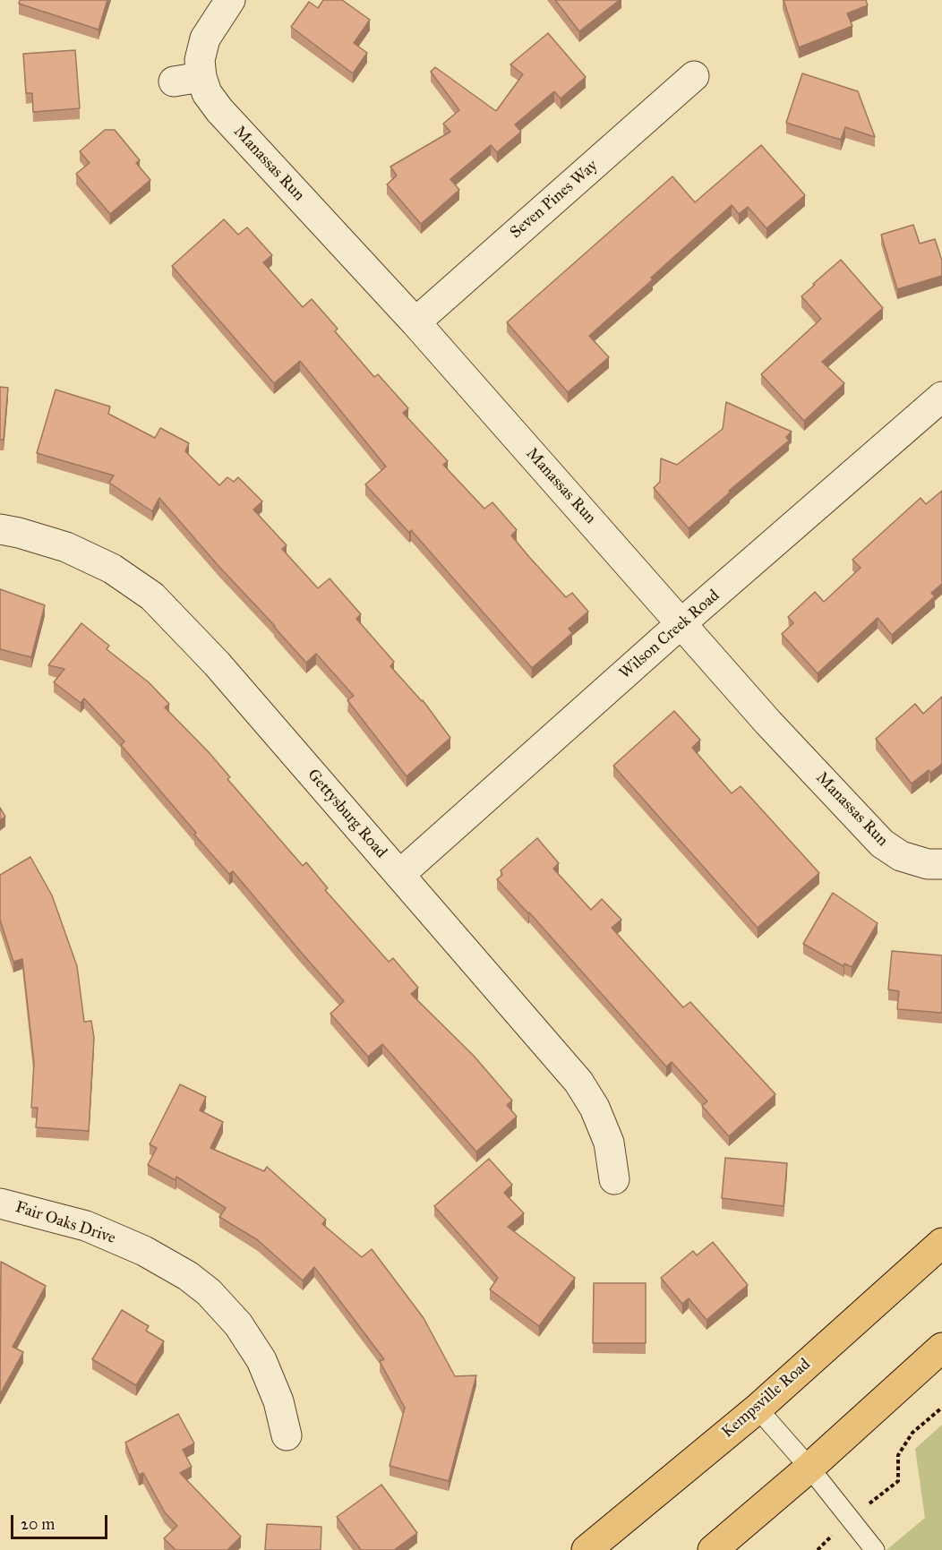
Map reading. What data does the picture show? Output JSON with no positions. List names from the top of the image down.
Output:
{
  "streets": {
    "main road": ["Kempsville Road"],
    "street": [
      "Manassas Run",
      "Seven Pines Way",
      "Wilson Creek Road",
      "Gettysburg Road",
      "Fair Oaks Drive"
    ]
  },
  "crossings": [
    ["Manassas Run", "Seven Pines Way"],
    ["Manassas Run", "Wilson Creek Road"],
    ["Wilson Creek Road", "Gettysburg Road"]
  ],
  "scale_bar": "20 m"
}
